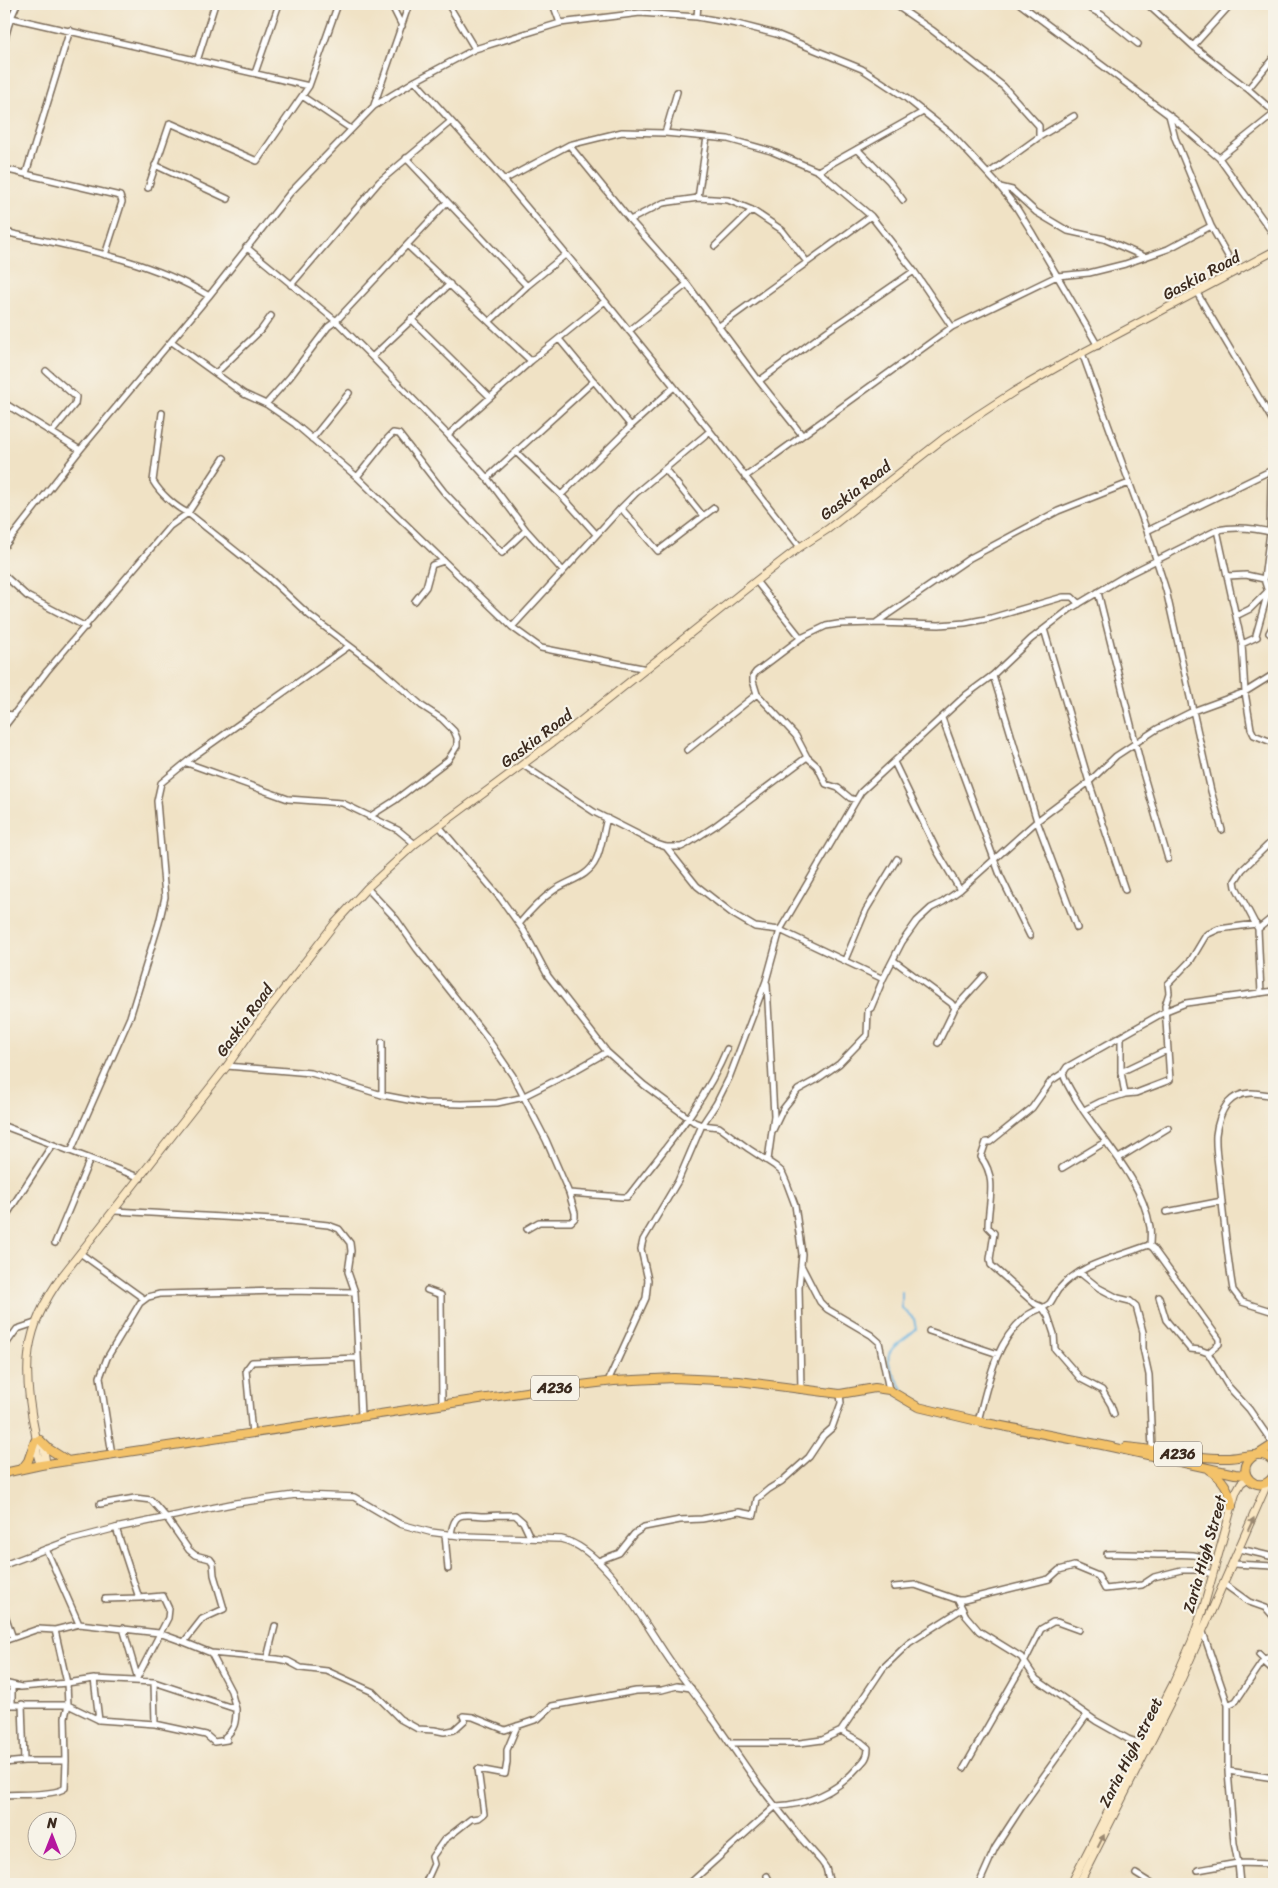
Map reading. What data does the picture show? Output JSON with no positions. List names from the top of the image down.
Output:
{
  "streets": {
    "main road": [
      "Gaskia Road",
      "A236",
      "Zaria High Street",
      "Zaria High street"
    ]
  },
  "crossings": [
    ["Gaskia Road", "A236"],
    ["A236", "Zaria High Street"],
    ["Zaria High Street", "Zaria High street"]
  ],
  "north": "top"
}
